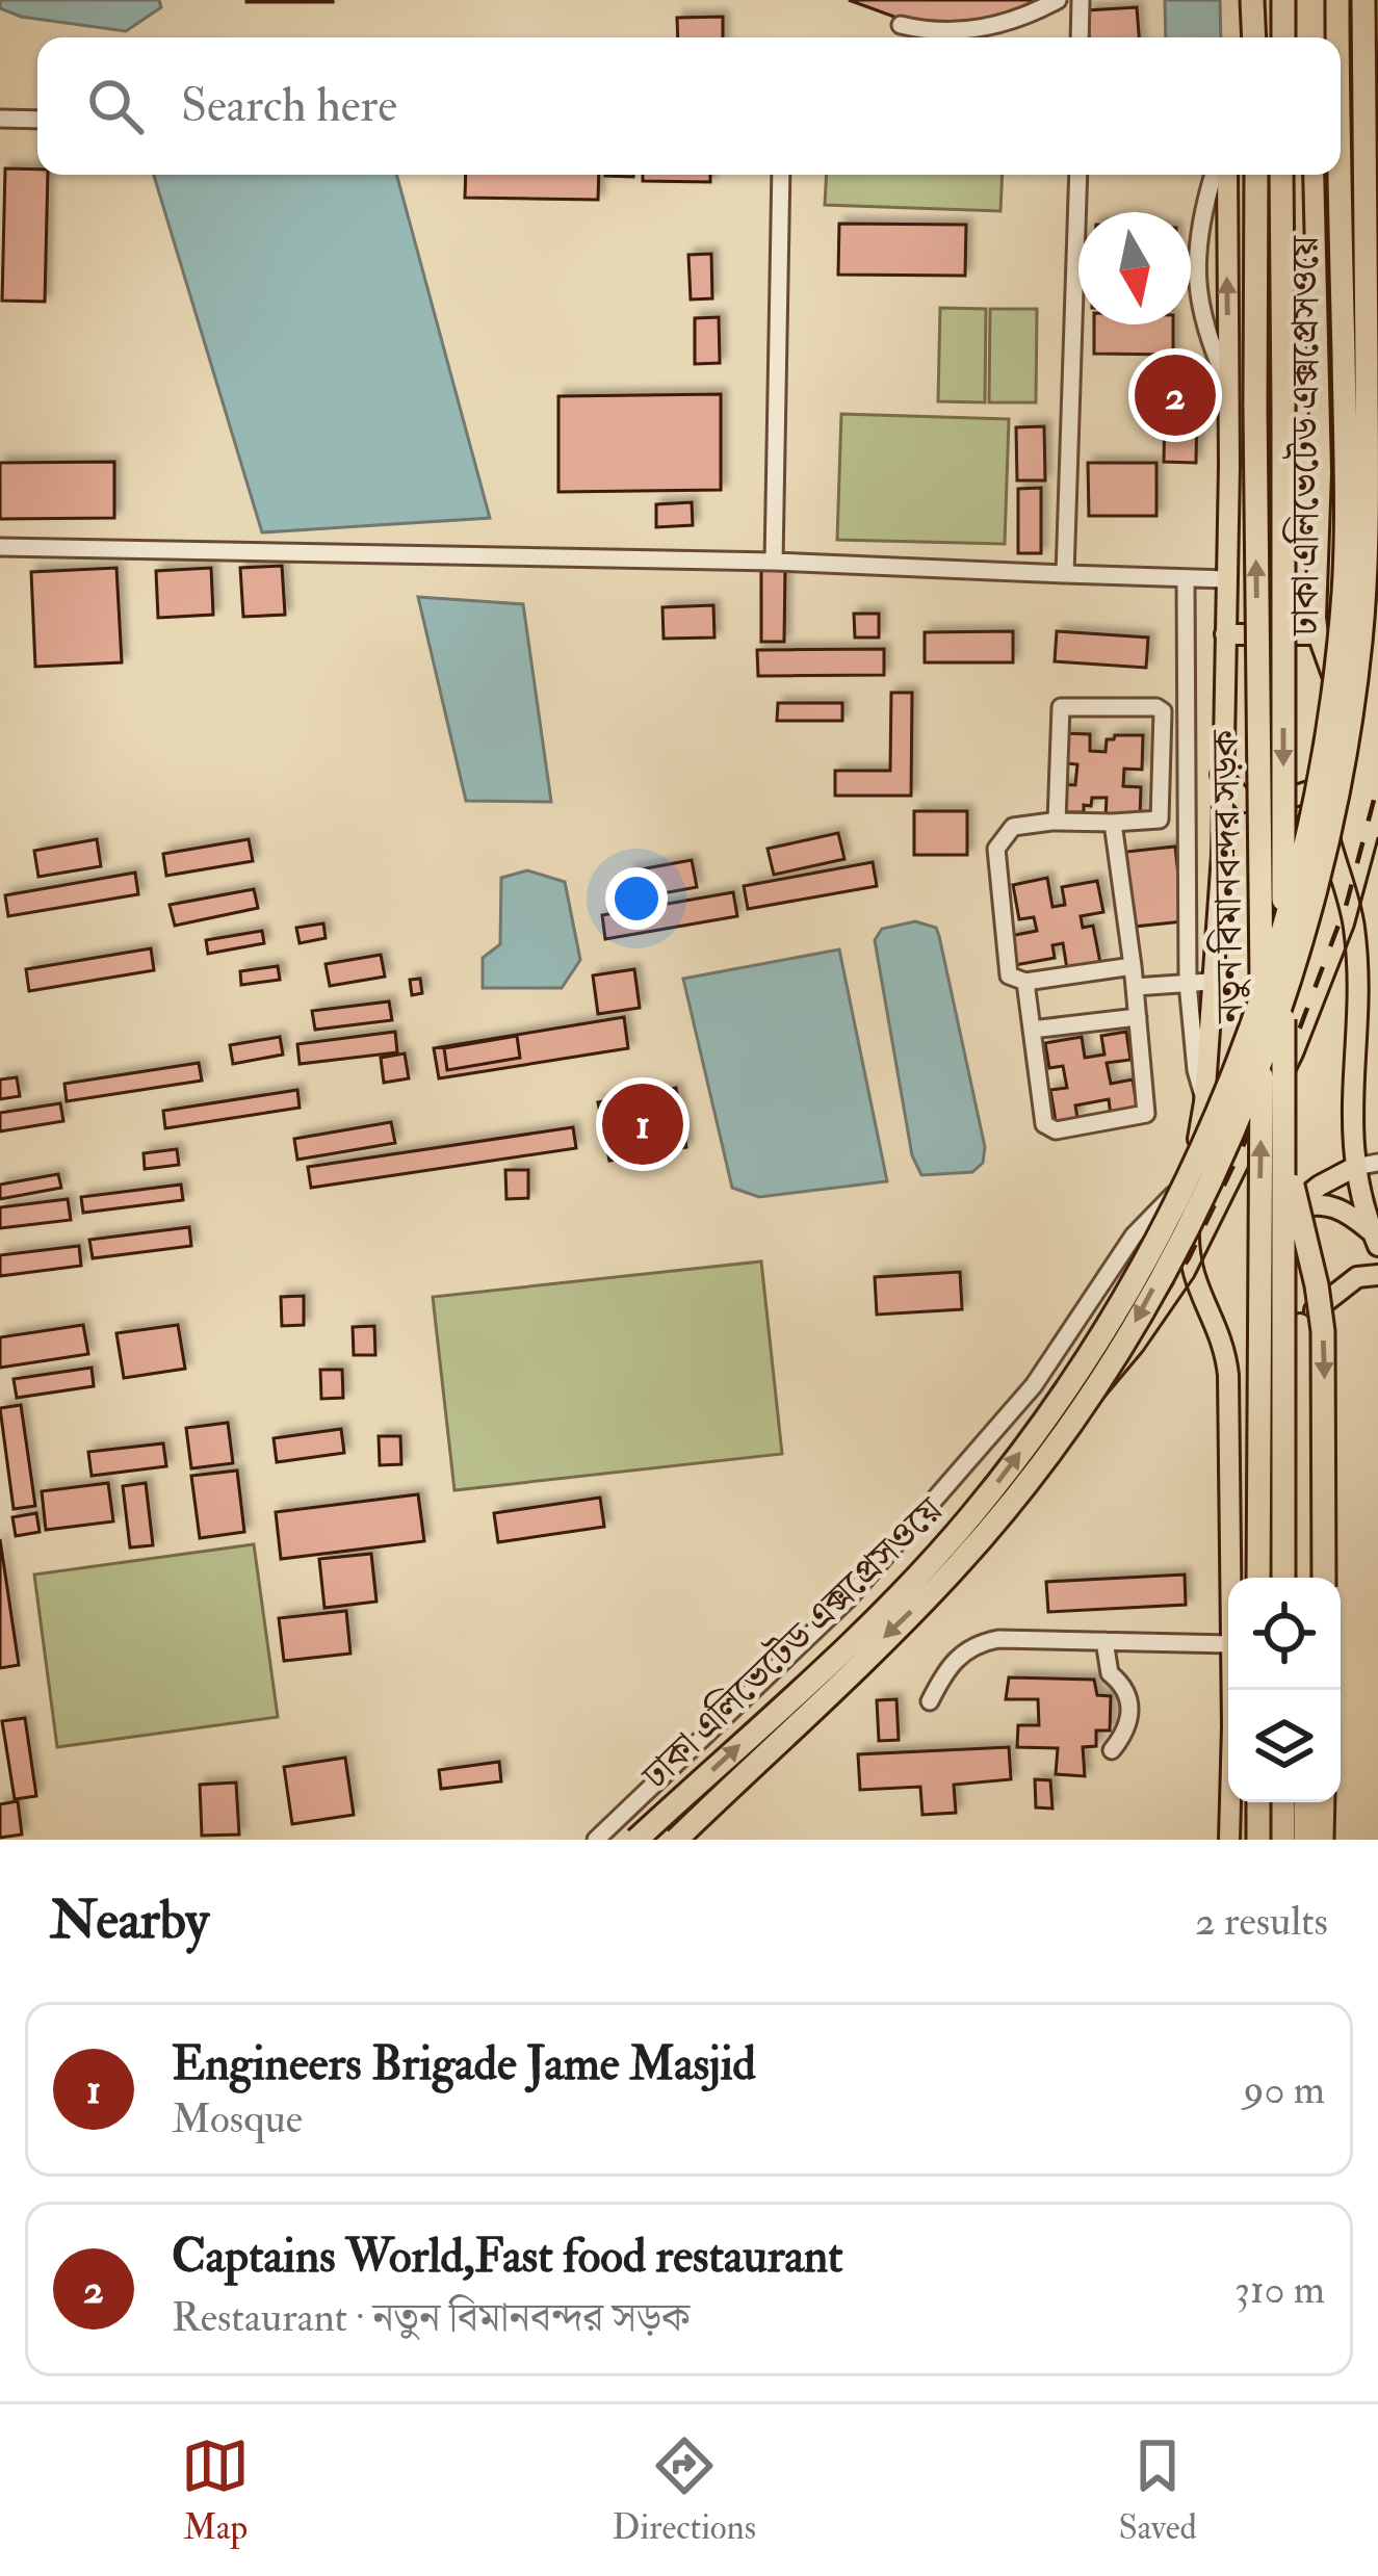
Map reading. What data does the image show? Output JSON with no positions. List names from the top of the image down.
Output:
{
  "streets": {
    "highway": ["ঢাকা এলিভেটেড এক্সপ্রেসওয়ে", "নতুন বিমানবন্দর সড়ক"]
  },
  "north": "bottom",
  "page": {
    "search": "Search here",
    "pins": ["2", "1"],
    "heading": ["Nearby", "2 results"],
    "list": [
      {
        "mark": "1",
        "name": "Engineers Brigade Jame Masjid",
        "note": "Mosque",
        "value": "90 m"
      },
      {
        "mark": "2",
        "name": "Captains World,Fast food restaurant",
        "note": "Restaurant · নতুন বিমানবন্দর সড়ক",
        "value": "310 m"
      }
    ],
    "nav": ["Map", "Directions", "Saved"]
  }
}
